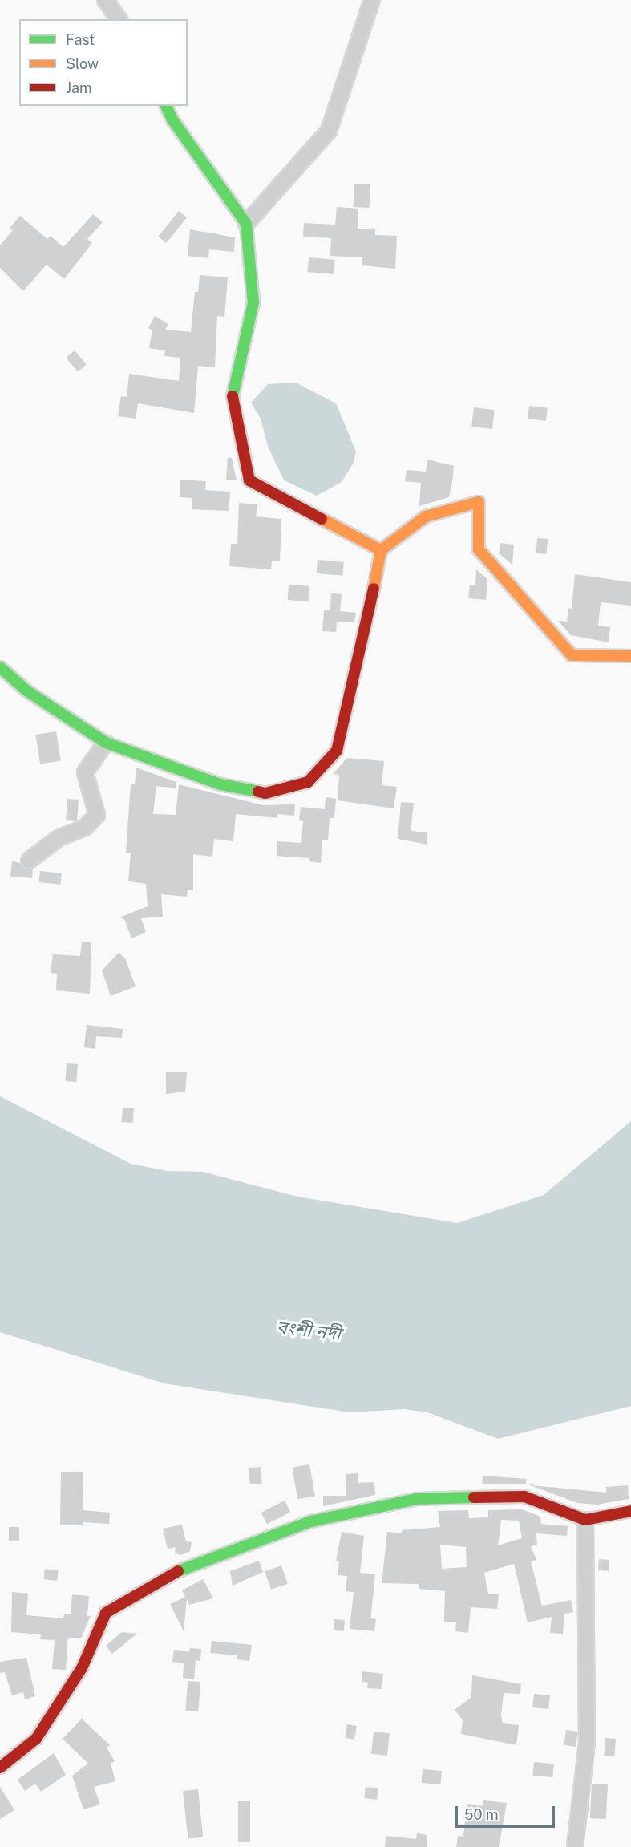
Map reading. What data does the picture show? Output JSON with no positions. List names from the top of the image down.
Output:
{
  "water": ["বংশী নদী"],
  "legend": ["Fast", "Slow", "Jam"],
  "scale_bar": "50 m"
}
